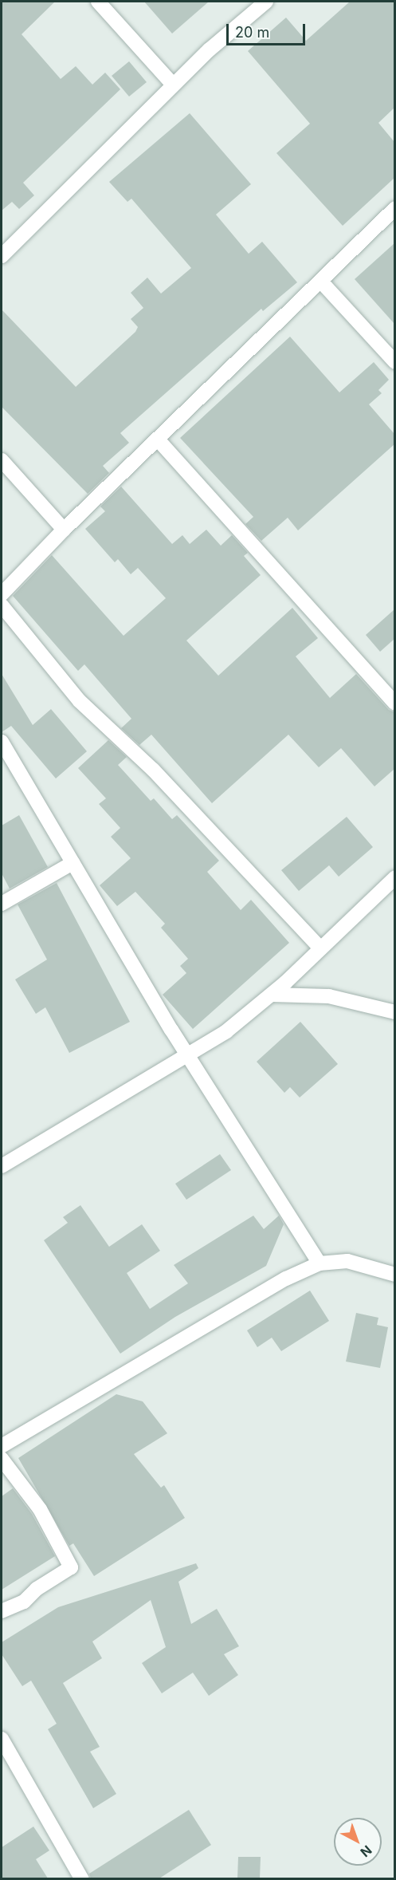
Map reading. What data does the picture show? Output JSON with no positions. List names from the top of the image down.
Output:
{
  "scale_bar": "20 m",
  "north": "bottom right"
}
